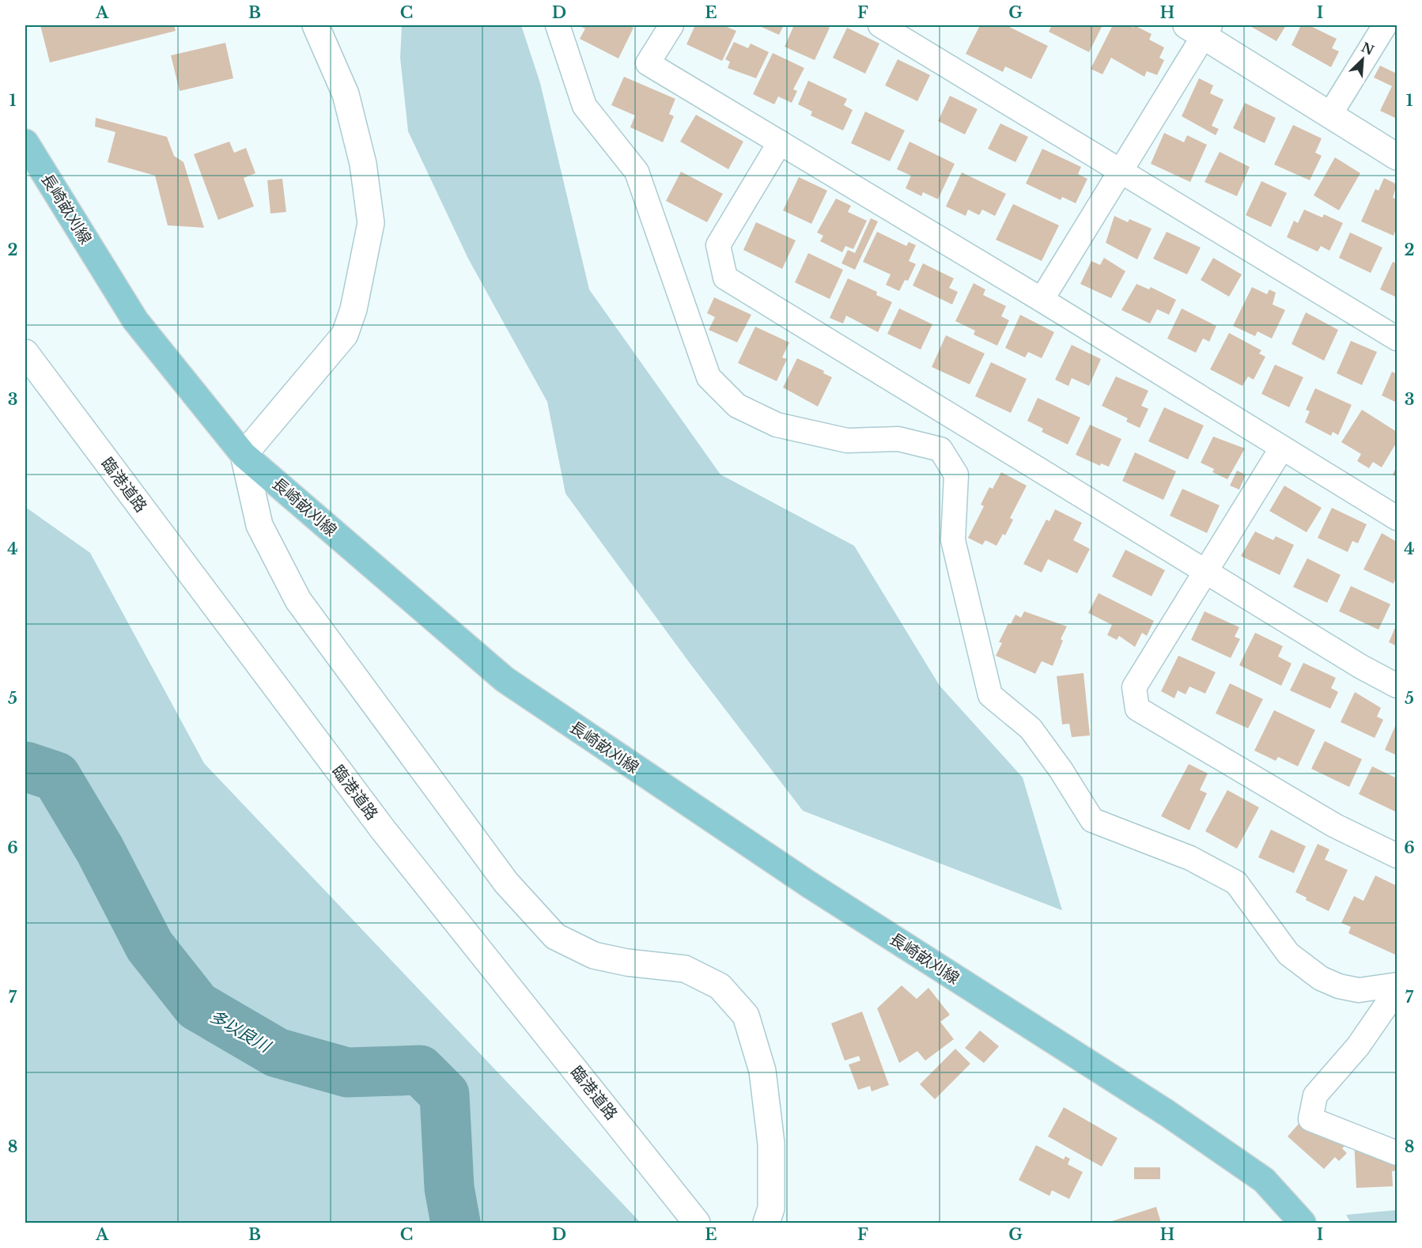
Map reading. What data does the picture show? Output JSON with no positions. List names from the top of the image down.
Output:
{
  "streets": {
    "main road": ["長崎畝刈線"],
    "street": ["臨港道路"]
  },
  "water": ["多以良川"],
  "north": "top right",
  "grid": {
    "columns": [
      "A",
      "B",
      "C",
      "D",
      "E",
      "F",
      "G",
      "H",
      "I"
    ],
    "rows": [
      "1",
      "2",
      "3",
      "4",
      "5",
      "6",
      "7",
      "8"
    ]
  }
}
